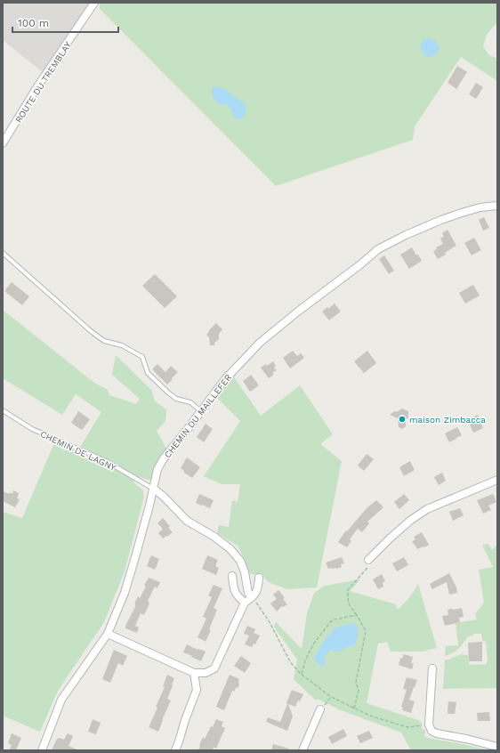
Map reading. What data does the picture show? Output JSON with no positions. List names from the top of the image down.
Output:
{
  "streets": {
    "street": ["ROUTE DU TREMBLAY", "CHEMIN DU MAILLEFER", "CHEMIN DE LAGNY"]
  },
  "crossings": [
    ["CHEMIN DU MAILLEFER", "CHEMIN DE LAGNY"]
  ],
  "places": ["maison Zimbacca"],
  "scale_bar": "100 m"
}
